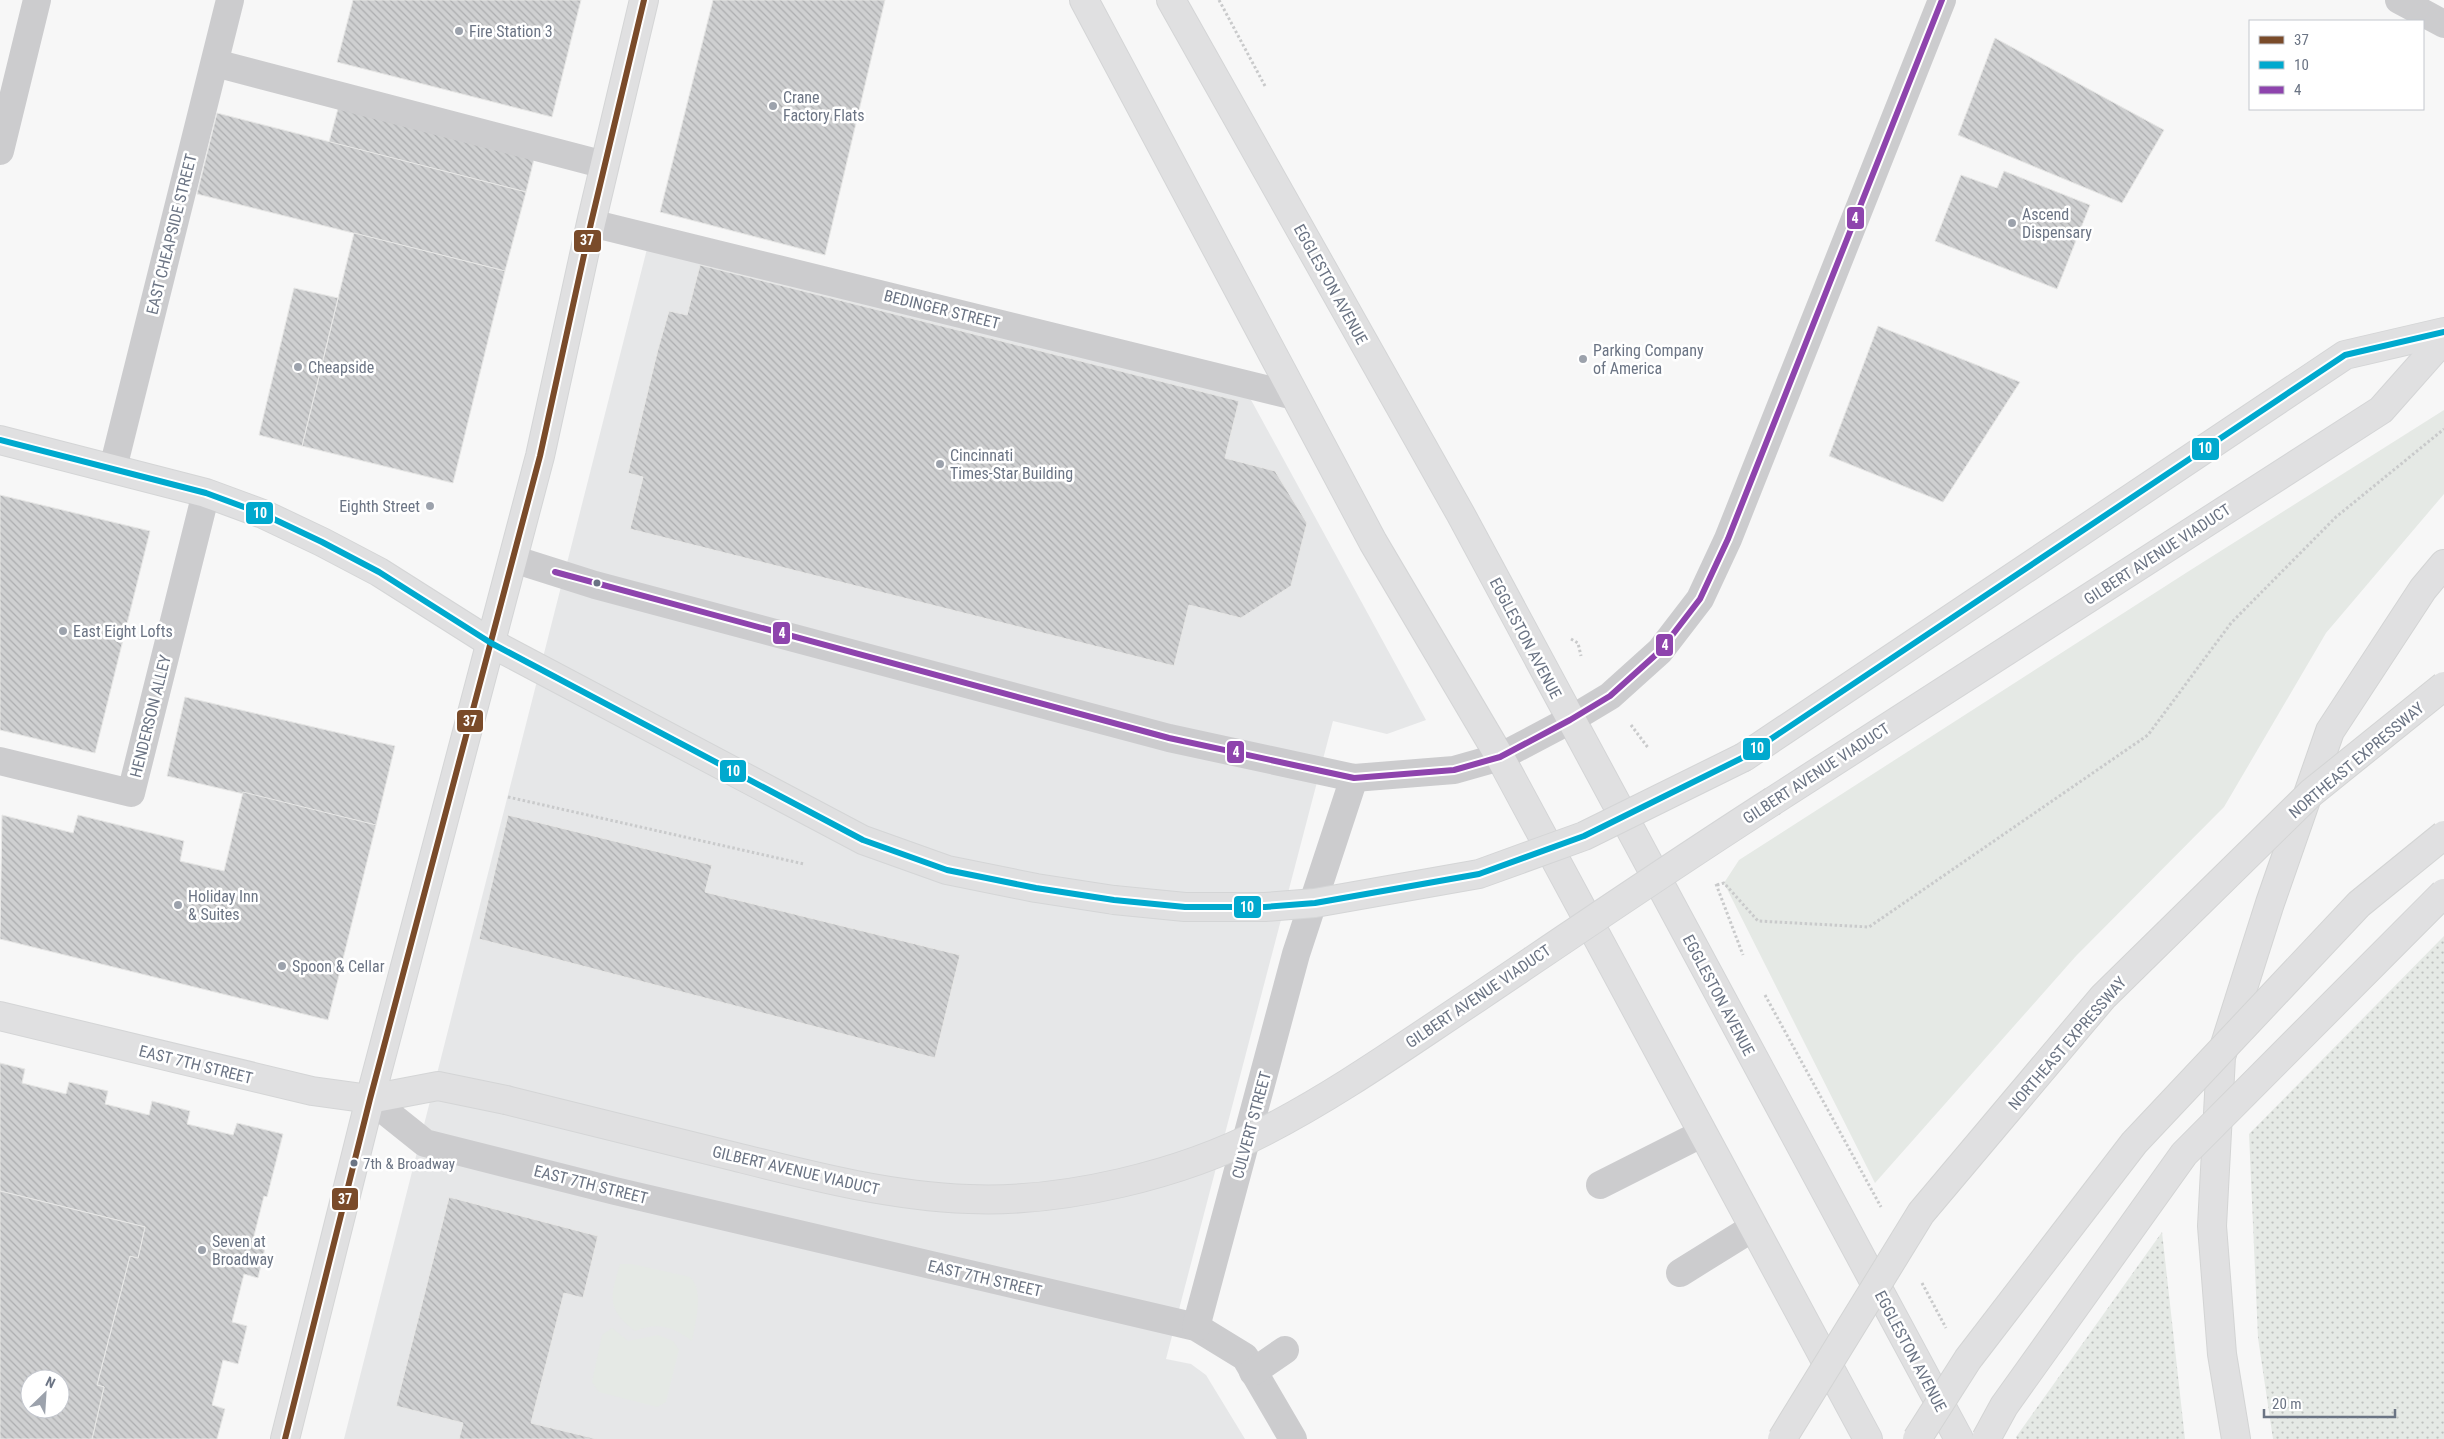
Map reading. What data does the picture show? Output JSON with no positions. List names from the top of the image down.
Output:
{
  "streets": {
    "main road": [
      "EGGLESTON AVENUE",
      "GILBERT AVENUE VIADUCT",
      "NORTHEAST EXPRESSWAY",
      "EAST 7TH STREET"
    ],
    "street": [
      "EAST CHEAPSIDE STREET",
      "BEDINGER STREET",
      "HENDERSON ALLEY",
      "CULVERT STREET"
    ]
  },
  "crossings": [
    ["GILBERT AVENUE VIADUCT", "EAST 7TH STREET"],
    ["EAST 7TH STREET", "CULVERT STREET"]
  ],
  "places": [
    "Fire Station 3",
    "Crane Factory Flats",
    "Ascend Dispensary",
    "Parking Company of America",
    "Cheapside",
    "Cincinnati Times-Star Building",
    "Eighth Street",
    "East Eight Lofts",
    "Holiday Inn & Suites",
    "Spoon & Cellar",
    "7th & Broadway",
    "Seven at Broadway"
  ],
  "lines": ["transit line 37", "transit line 4", "transit line 10"],
  "legend": ["37", "10", "4"],
  "scale_bar": "20 m",
  "north": "top right"
}
